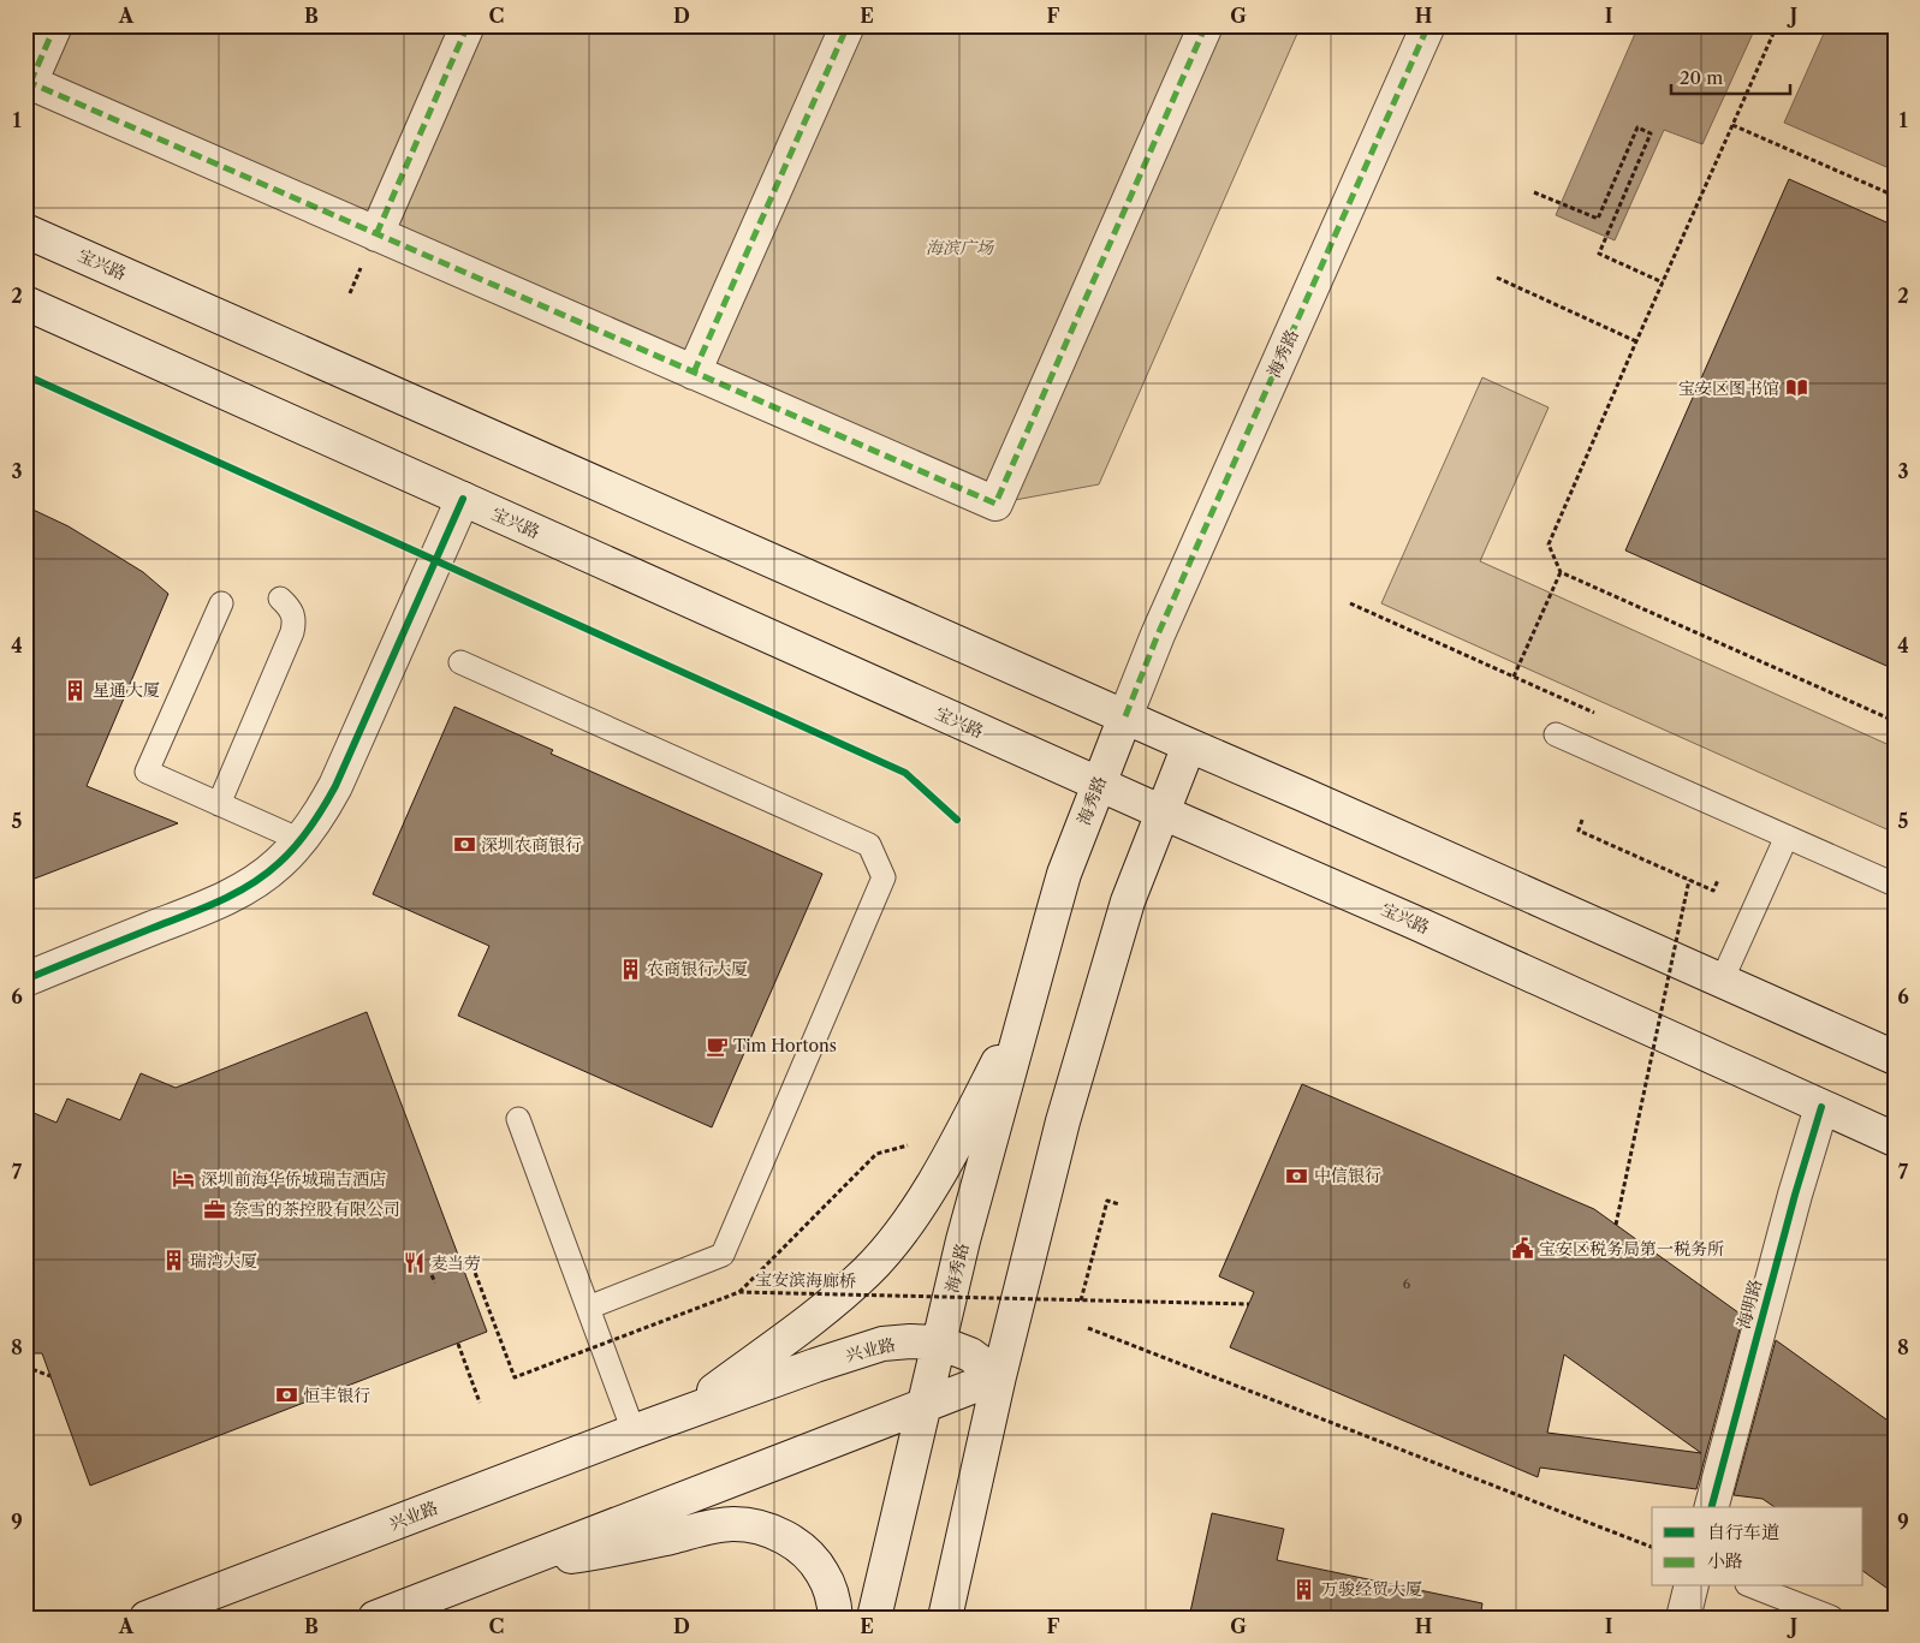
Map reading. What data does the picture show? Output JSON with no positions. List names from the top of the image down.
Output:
{
  "streets": {
    "main road": [
      "宝兴路",
      "海秀路",
      "海明路",
      "兴业路"
    ],
    "path": ["宝安滨海廊桥"]
  },
  "crossings": [
    ["宝兴路", "海秀路"],
    ["宝兴路", "海明路"],
    ["海秀路", "兴业路"]
  ],
  "parks": ["海滨广场"],
  "places": {
    "library": ["宝安区图书馆"],
    "building": [
      "星通大厦",
      "农商银行大厦",
      "瑞湾大厦",
      "万骏经贸大厦"
    ],
    "bank": ["深圳农商银行", "中信银行", "恒丰银行"],
    "cafe": ["Tim Hortons"],
    "hotel": ["深圳前海华侨城瑞吉酒店"],
    "office": ["奈雪的茶控股有限公司"],
    "public building": ["宝安区税务局第一税务所"],
    "restaurant": ["麦当劳"]
  },
  "house_numbers": ["6"],
  "legend": ["自行车道", "小路"],
  "scale_bar": "20 m",
  "grid": {
    "columns": [
      "A",
      "B",
      "C",
      "D",
      "E",
      "F",
      "G",
      "H",
      "I",
      "J"
    ],
    "rows": [
      "1",
      "2",
      "3",
      "4",
      "5",
      "6",
      "7",
      "8",
      "9"
    ]
  }
}
